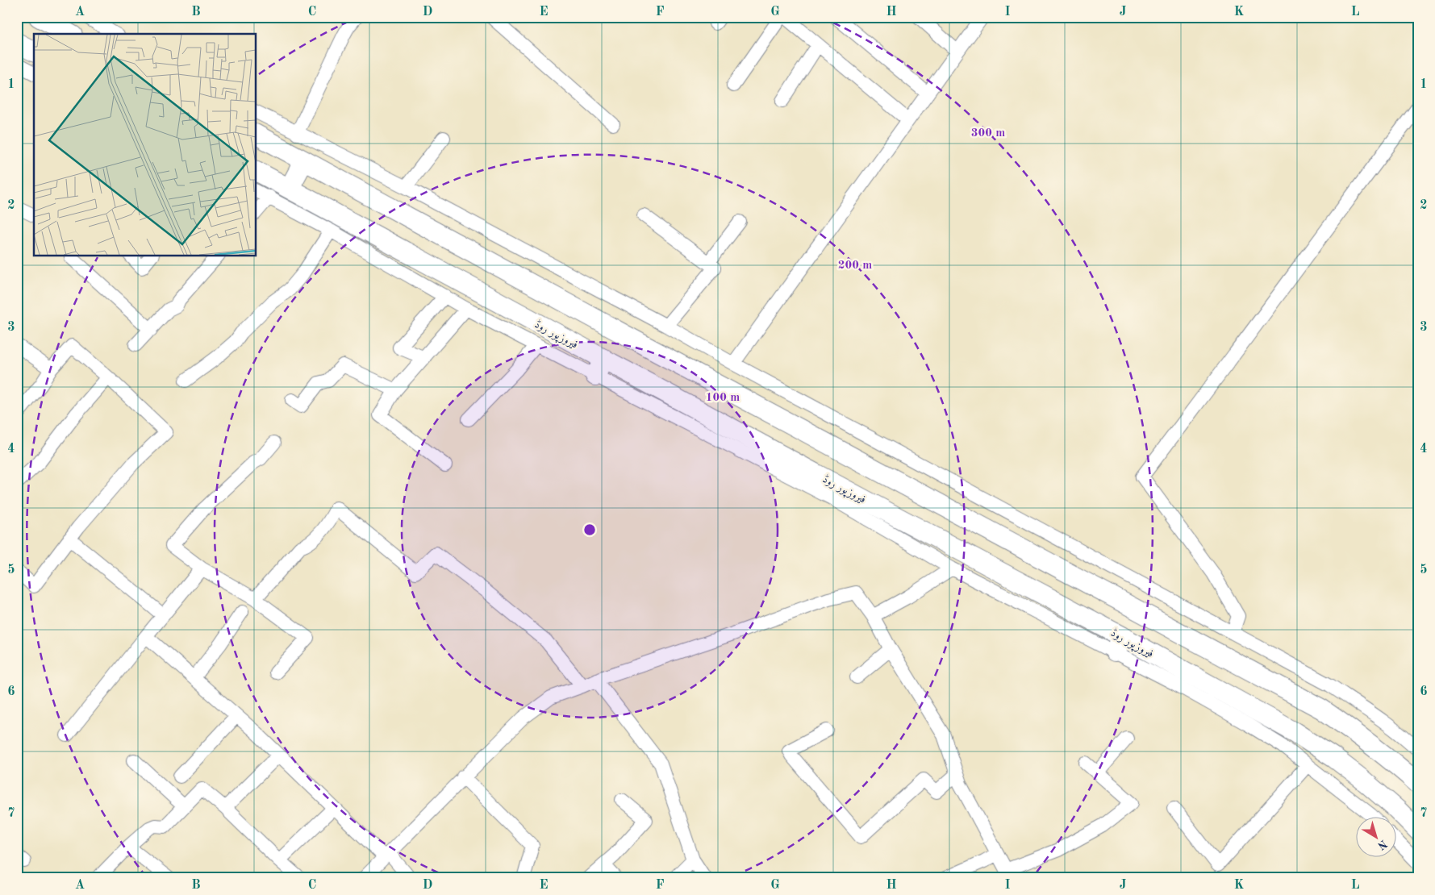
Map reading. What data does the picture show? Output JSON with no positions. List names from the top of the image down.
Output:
{
  "streets": {
    "highway": ["فیروزپور روڈ"]
  },
  "north": "bottom right",
  "grid": {
    "columns": [
      "A",
      "B",
      "C",
      "D",
      "E",
      "F",
      "G",
      "H",
      "I",
      "J",
      "K",
      "L"
    ],
    "rows": [
      "1",
      "2",
      "3",
      "4",
      "5",
      "6",
      "7"
    ]
  },
  "rings": ["300 m", "200 m", "100 m"]
}
